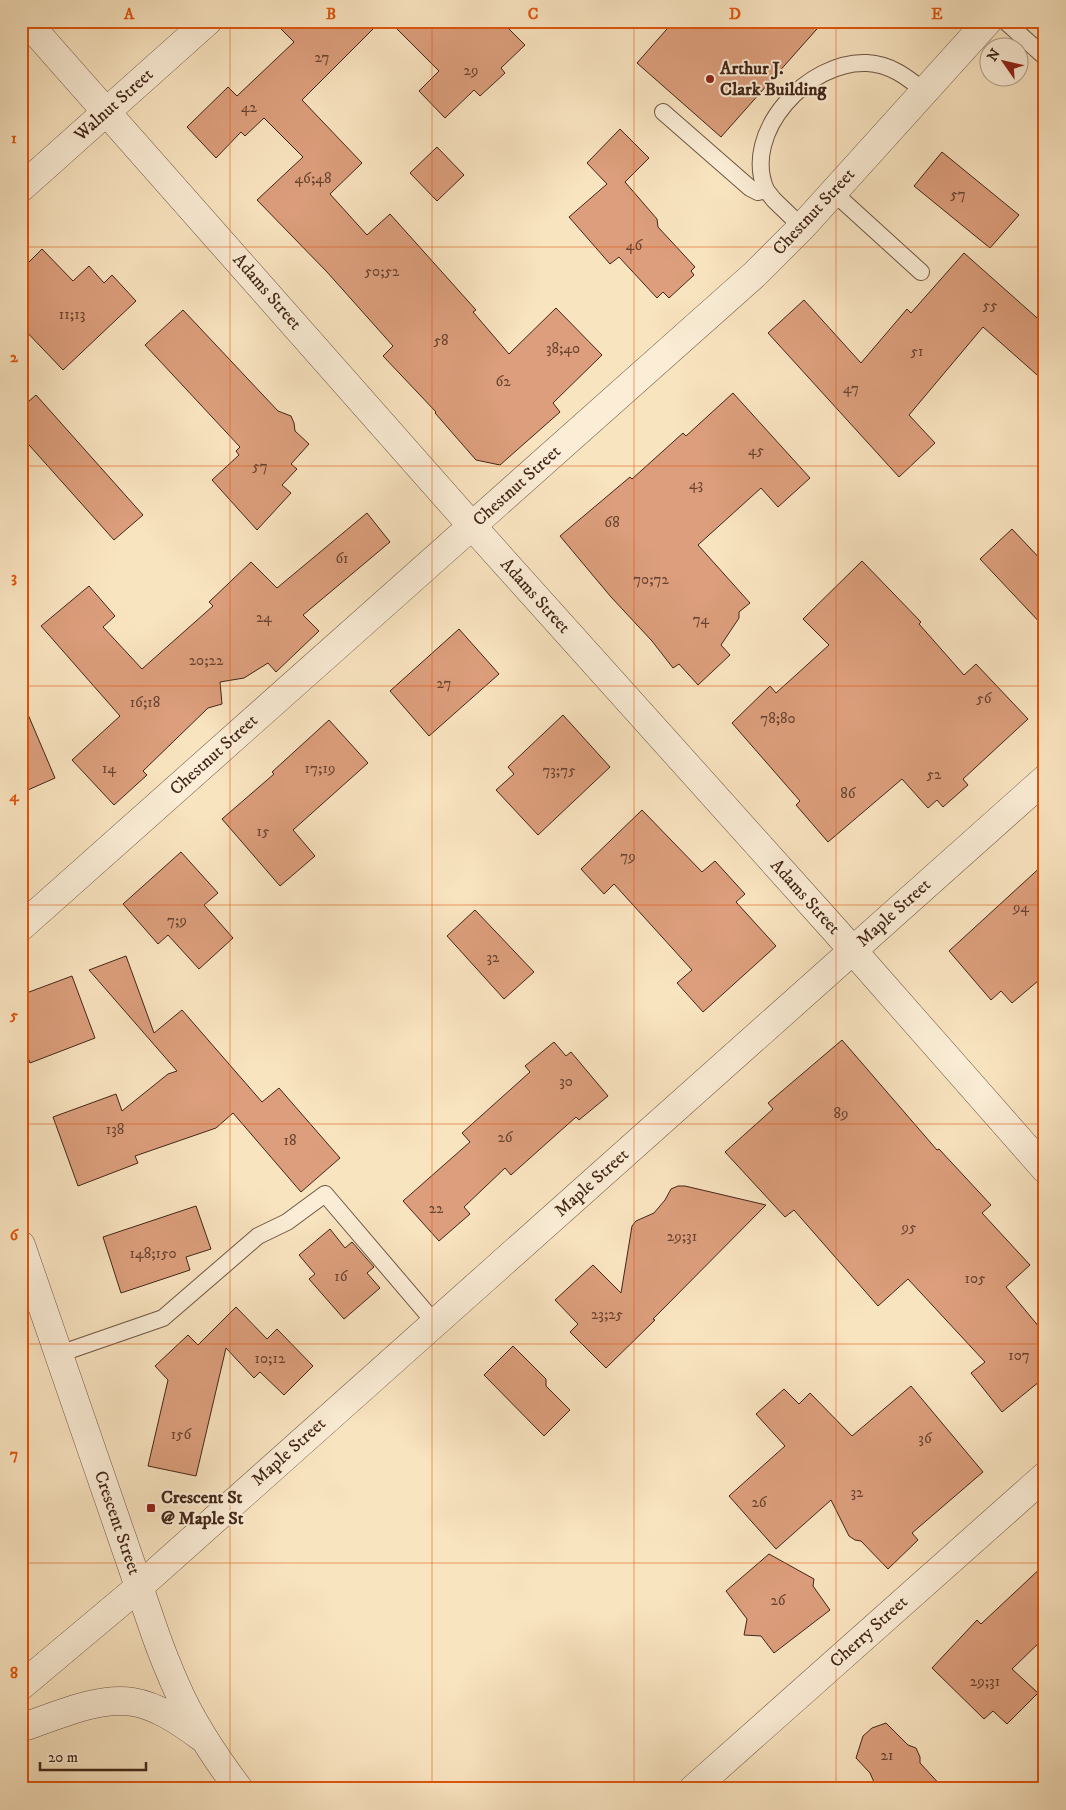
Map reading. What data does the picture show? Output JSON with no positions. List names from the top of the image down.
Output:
{
  "streets": {
    "street": [
      "Walnut Street",
      "Chestnut Street",
      "Adams Street",
      "Maple Street",
      "Crescent Street",
      "Cherry Street"
    ]
  },
  "crossings": [
    ["Walnut Street", "Adams Street"],
    ["Chestnut Street", "Adams Street"],
    ["Adams Street", "Maple Street"],
    ["Maple Street", "Crescent Street"]
  ],
  "places": {
    "other": ["Arthur J. Clark Building"],
    "transit": ["Crescent St @ Maple St"]
  },
  "house_numbers": [
    "27",
    "29",
    "42",
    "46;48",
    "57",
    "46",
    "50;52",
    "55",
    "11;13",
    "58",
    "38;40",
    "51",
    "62",
    "47",
    "45",
    "57",
    "43",
    "68",
    "61",
    "70;72",
    "24",
    "74",
    "20;22",
    "27",
    "56",
    "16;18",
    "78;80",
    "14",
    "17;19",
    "73;75",
    "52",
    "86",
    "15",
    "79",
    "94",
    "7;9",
    "32",
    "30",
    "89",
    "138",
    "26",
    "18",
    "22",
    "95",
    "29;31",
    "148;150",
    "16",
    "105",
    "23;25",
    "107",
    "10;12",
    "156",
    "36",
    "32",
    "26",
    "26",
    "29;31",
    "21"
  ],
  "scale_bar": "20 m",
  "north": "top left",
  "grid": {
    "columns": [
      "A",
      "B",
      "C",
      "D",
      "E"
    ],
    "rows": [
      "1",
      "2",
      "3",
      "4",
      "5",
      "6",
      "7",
      "8"
    ]
  }
}
